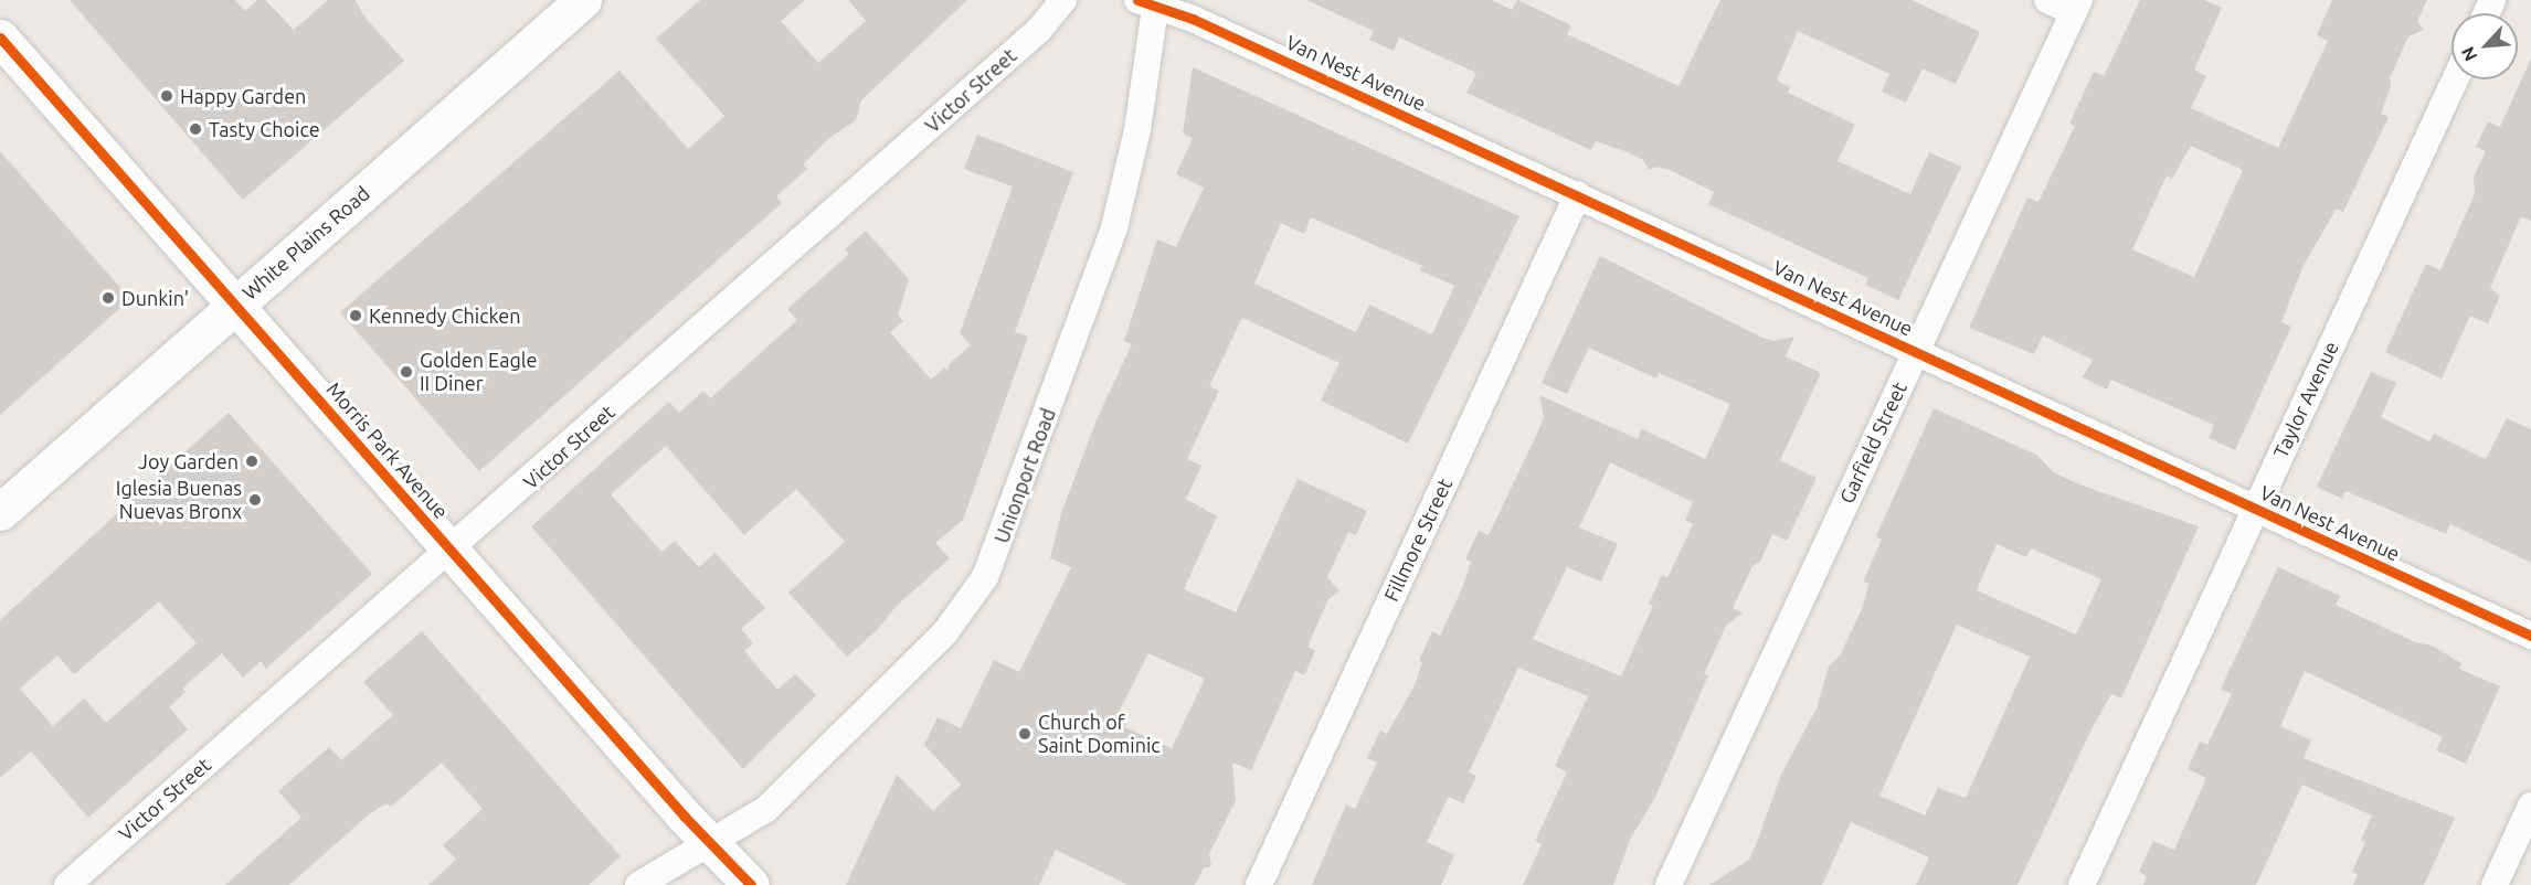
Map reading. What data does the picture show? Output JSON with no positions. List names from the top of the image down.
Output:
{
  "streets": {
    "main road": ["White Plains Road", "Morris Park Avenue"],
    "street": [
      "Van Nest Avenue",
      "Victor Street",
      "Taylor Avenue",
      "Garfield Street",
      "Unionport Road",
      "Fillmore Street"
    ]
  },
  "crossings": [
    ["Van Nest Avenue", "Taylor Avenue"],
    ["Van Nest Avenue", "Garfield Street"],
    ["Van Nest Avenue", "Unionport Road"],
    ["Van Nest Avenue", "Fillmore Street"],
    ["Victor Street", "Morris Park Avenue"],
    ["White Plains Road", "Morris Park Avenue"],
    ["Morris Park Avenue", "Unionport Road"]
  ],
  "places": [
    "Happy Garden",
    "Tasty Choice",
    "Dunkin'",
    "Kennedy Chicken",
    "Golden Eagle II Diner",
    "Joy Garden",
    "Iglesia Buenas Nuevas Bronx",
    "Church of Saint Dominic"
  ],
  "north": "bottom left"
}
